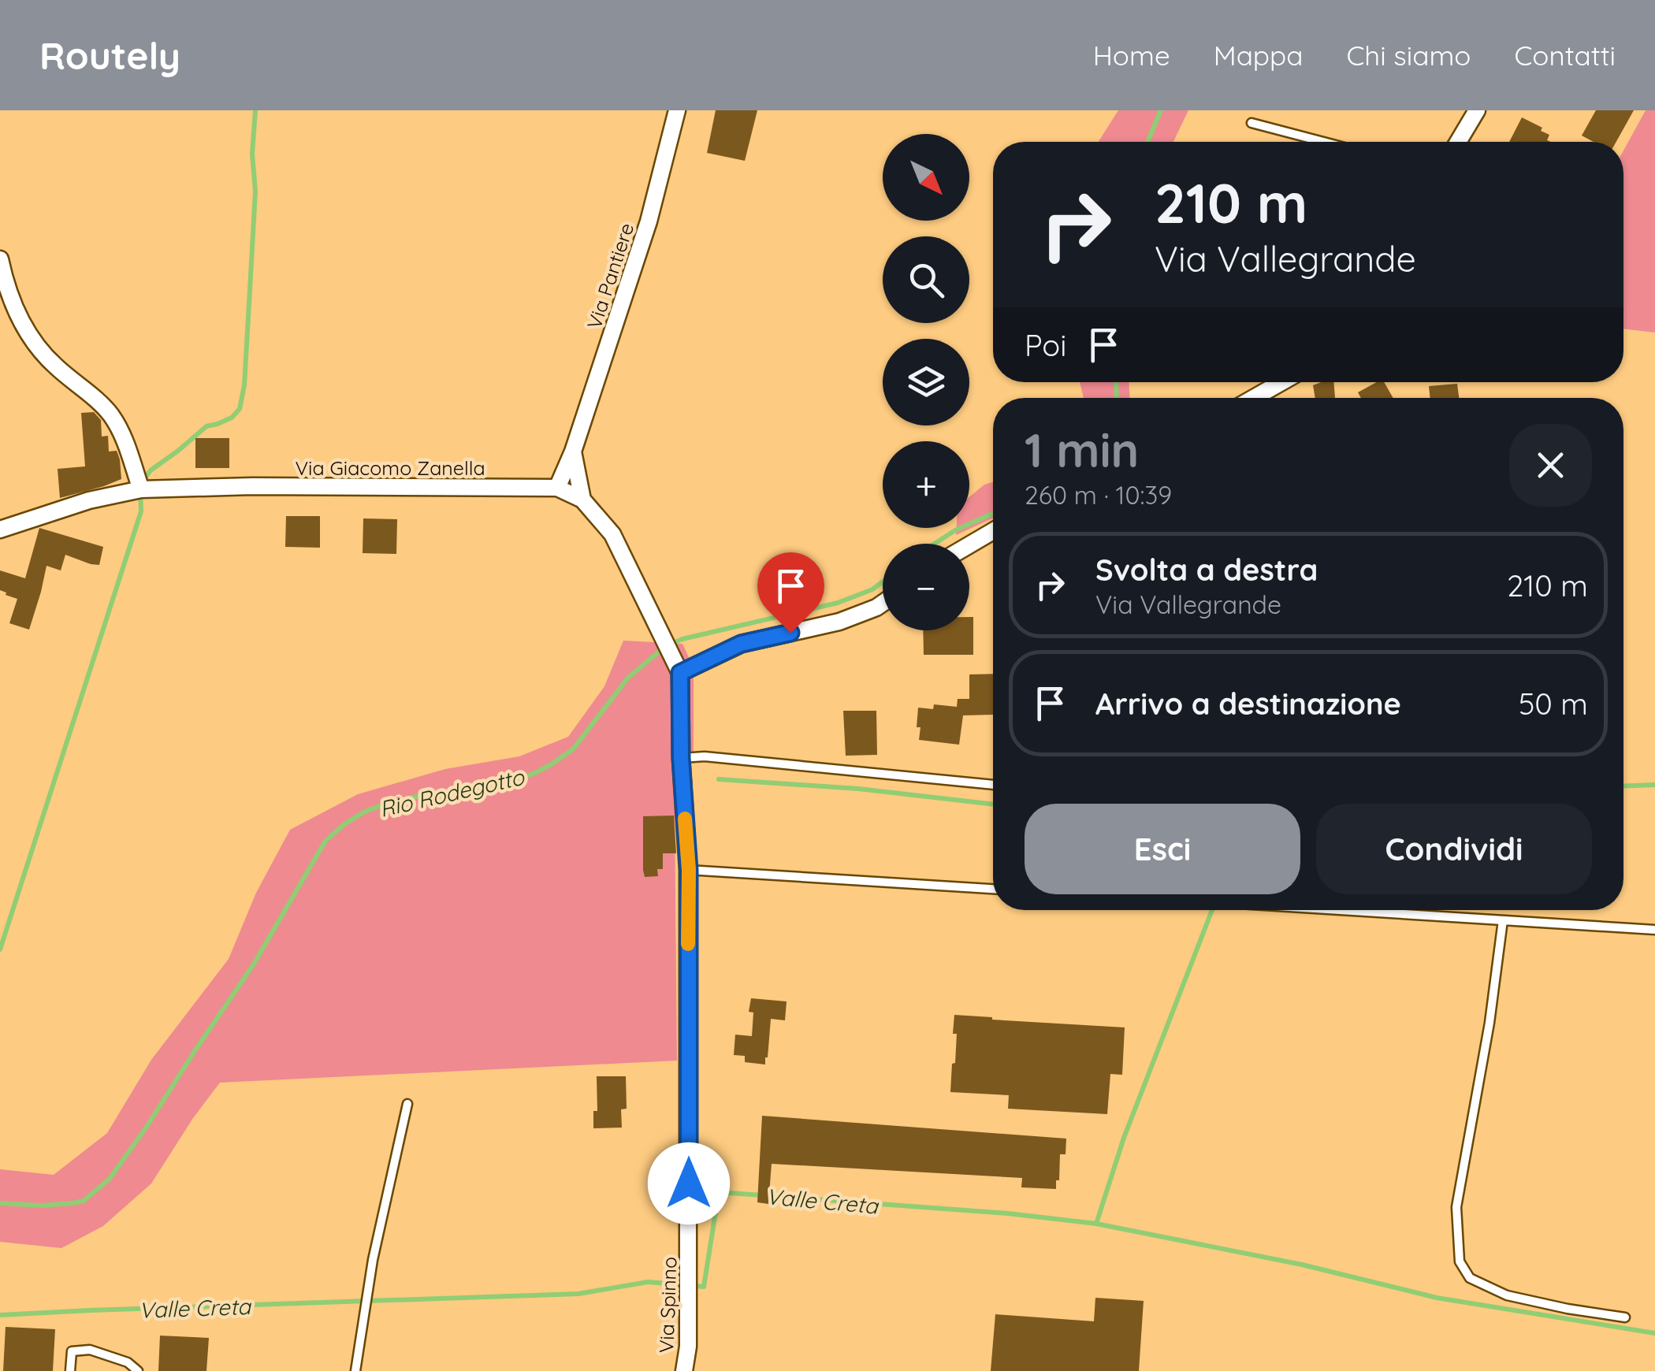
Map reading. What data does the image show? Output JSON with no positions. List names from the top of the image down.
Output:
{
  "streets": {
    "street": ["Via Pantiere", "Via Giacomo Zanella", "Via Spinno"]
  },
  "crossings": [
    ["Via Pantiere", "Via Giacomo Zanella"],
    ["Via Giacomo Zanella", "Via Spinno"]
  ],
  "water": ["Rio Rodegotto", "Valle Creta"],
  "north": "bottom right",
  "page": {
    "header": "Routely",
    "nav": [
      "Home",
      "Mappa",
      "Chi siamo",
      "Contatti"
    ],
    "map_buttons": ["+", "−"],
    "turn": ["210 m", "Via Vallegrande"],
    "then": "Poi",
    "heading": ["1 min", "260 m · 10:39"],
    "list": [
      {
        "name": "Svolta a destra",
        "note": "Via Vallegrande",
        "value": "210 m"
      },
      {
        "name": "Arrivo a destinazione",
        "value": "50 m"
      }
    ],
    "buttons": ["Esci", "Condividi"]
  }
}
